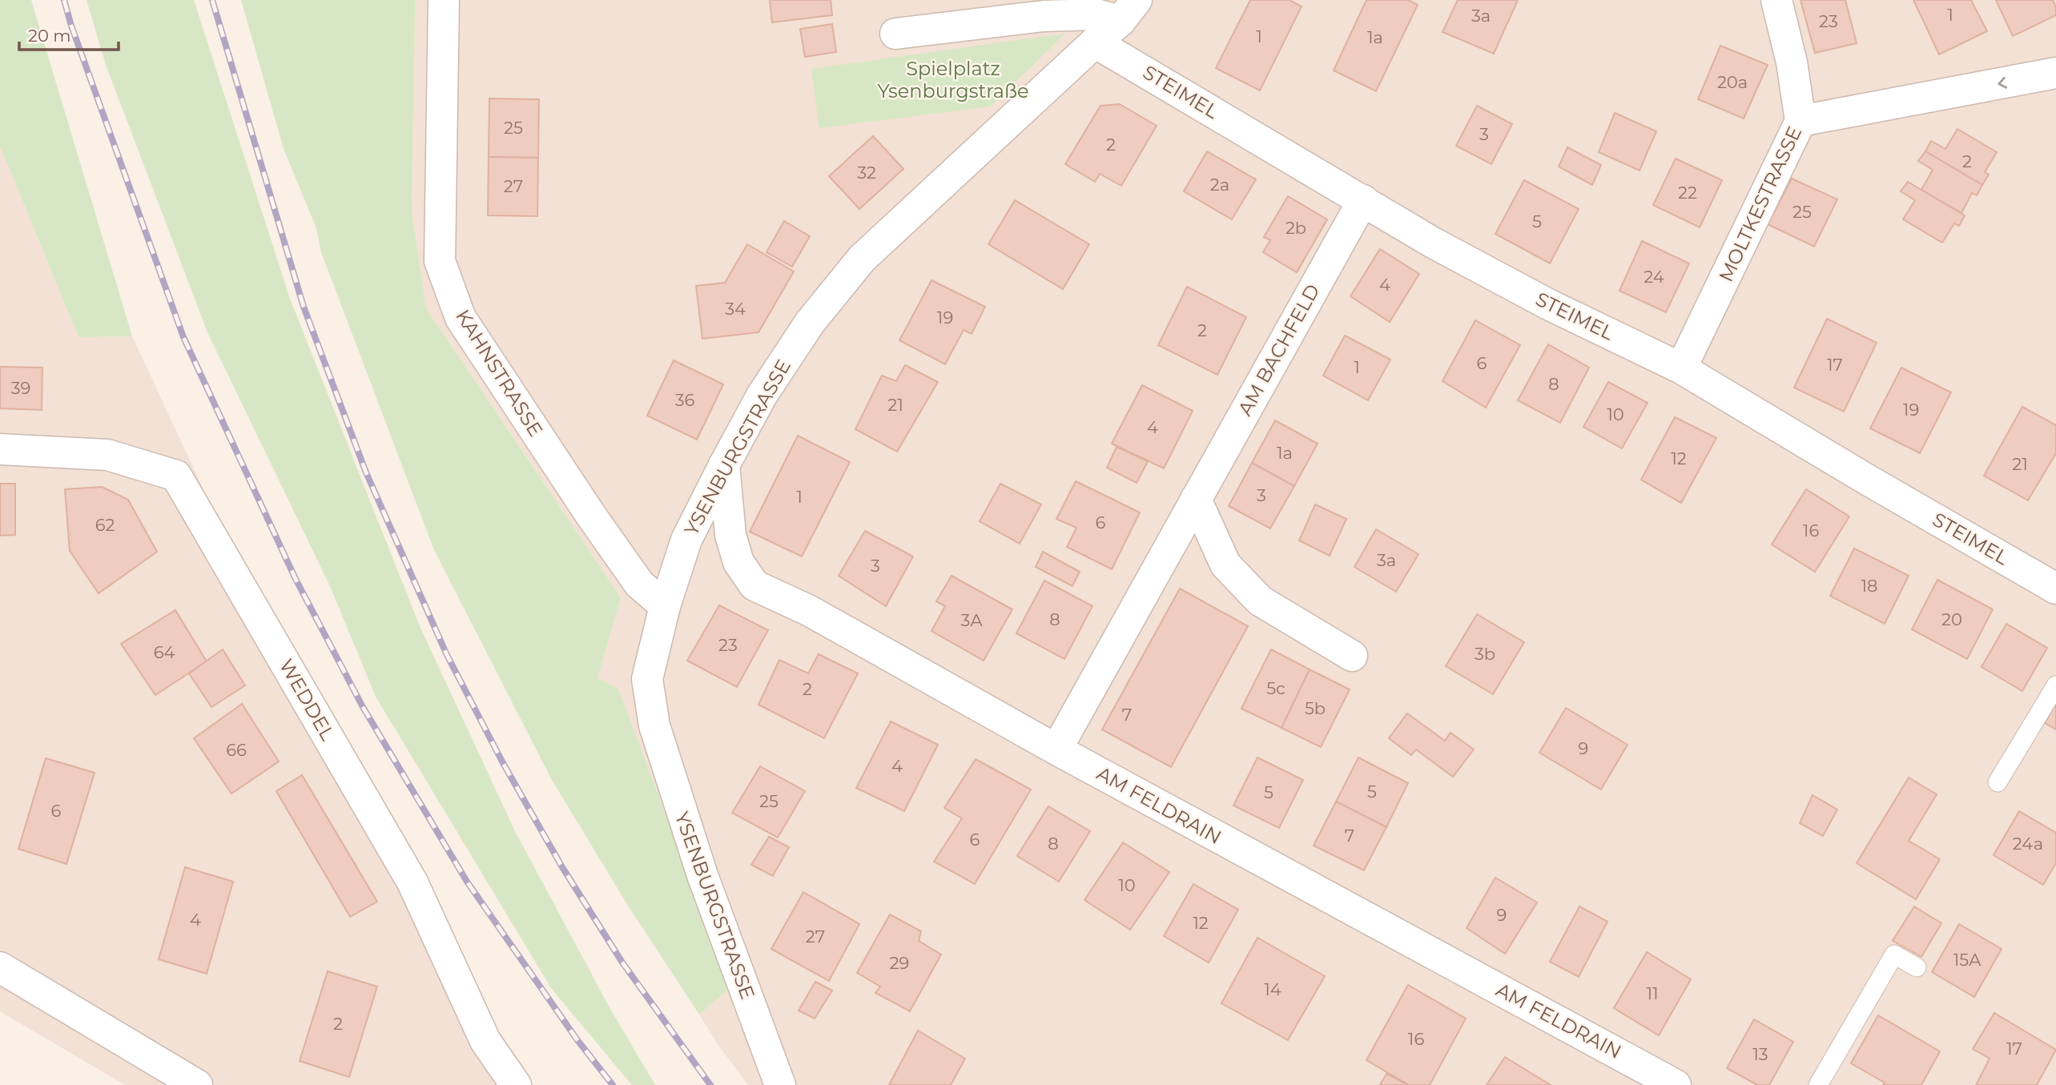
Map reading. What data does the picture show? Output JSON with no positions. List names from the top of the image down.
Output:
{
  "streets": {
    "street": [
      "STEIMEL",
      "MOLTKESTRASSE",
      "AM BACHFELD",
      "KAHNSTRASSE",
      "YSENBURGSTRASSE",
      "WEDDEL",
      "AM FELDRAIN"
    ]
  },
  "crossings": [
    ["STEIMEL", "MOLTKESTRASSE"],
    ["STEIMEL", "AM BACHFELD"],
    ["STEIMEL", "YSENBURGSTRASSE"],
    ["AM BACHFELD", "AM FELDRAIN"],
    ["KAHNSTRASSE", "YSENBURGSTRASSE"],
    ["YSENBURGSTRASSE", "AM FELDRAIN"]
  ],
  "parks": ["Spielplatz Ysenburgstraße"],
  "house_numbers": [
    "1",
    "3a",
    "23",
    "1",
    "1a",
    "20a",
    "25",
    "3",
    "2",
    "2",
    "32",
    "2a",
    "27",
    "22",
    "25",
    "5",
    "2b",
    "24",
    "4",
    "34",
    "19",
    "2",
    "6",
    "17",
    "1",
    "8",
    "39",
    "36",
    "21",
    "19",
    "10",
    "4",
    "1a",
    "12",
    "21",
    "3",
    "1",
    "6",
    "62",
    "16",
    "3a",
    "3",
    "18",
    "8",
    "20",
    "3A",
    "23",
    "64",
    "3b",
    "5c",
    "2",
    "5b",
    "7",
    "9",
    "66",
    "4",
    "5",
    "5",
    "25",
    "6",
    "7",
    "6",
    "8",
    "24a",
    "10",
    "9",
    "4",
    "12",
    "27",
    "15A",
    "29",
    "14",
    "11",
    "2",
    "16",
    "17",
    "13"
  ],
  "scale_bar": "20 m"
}
